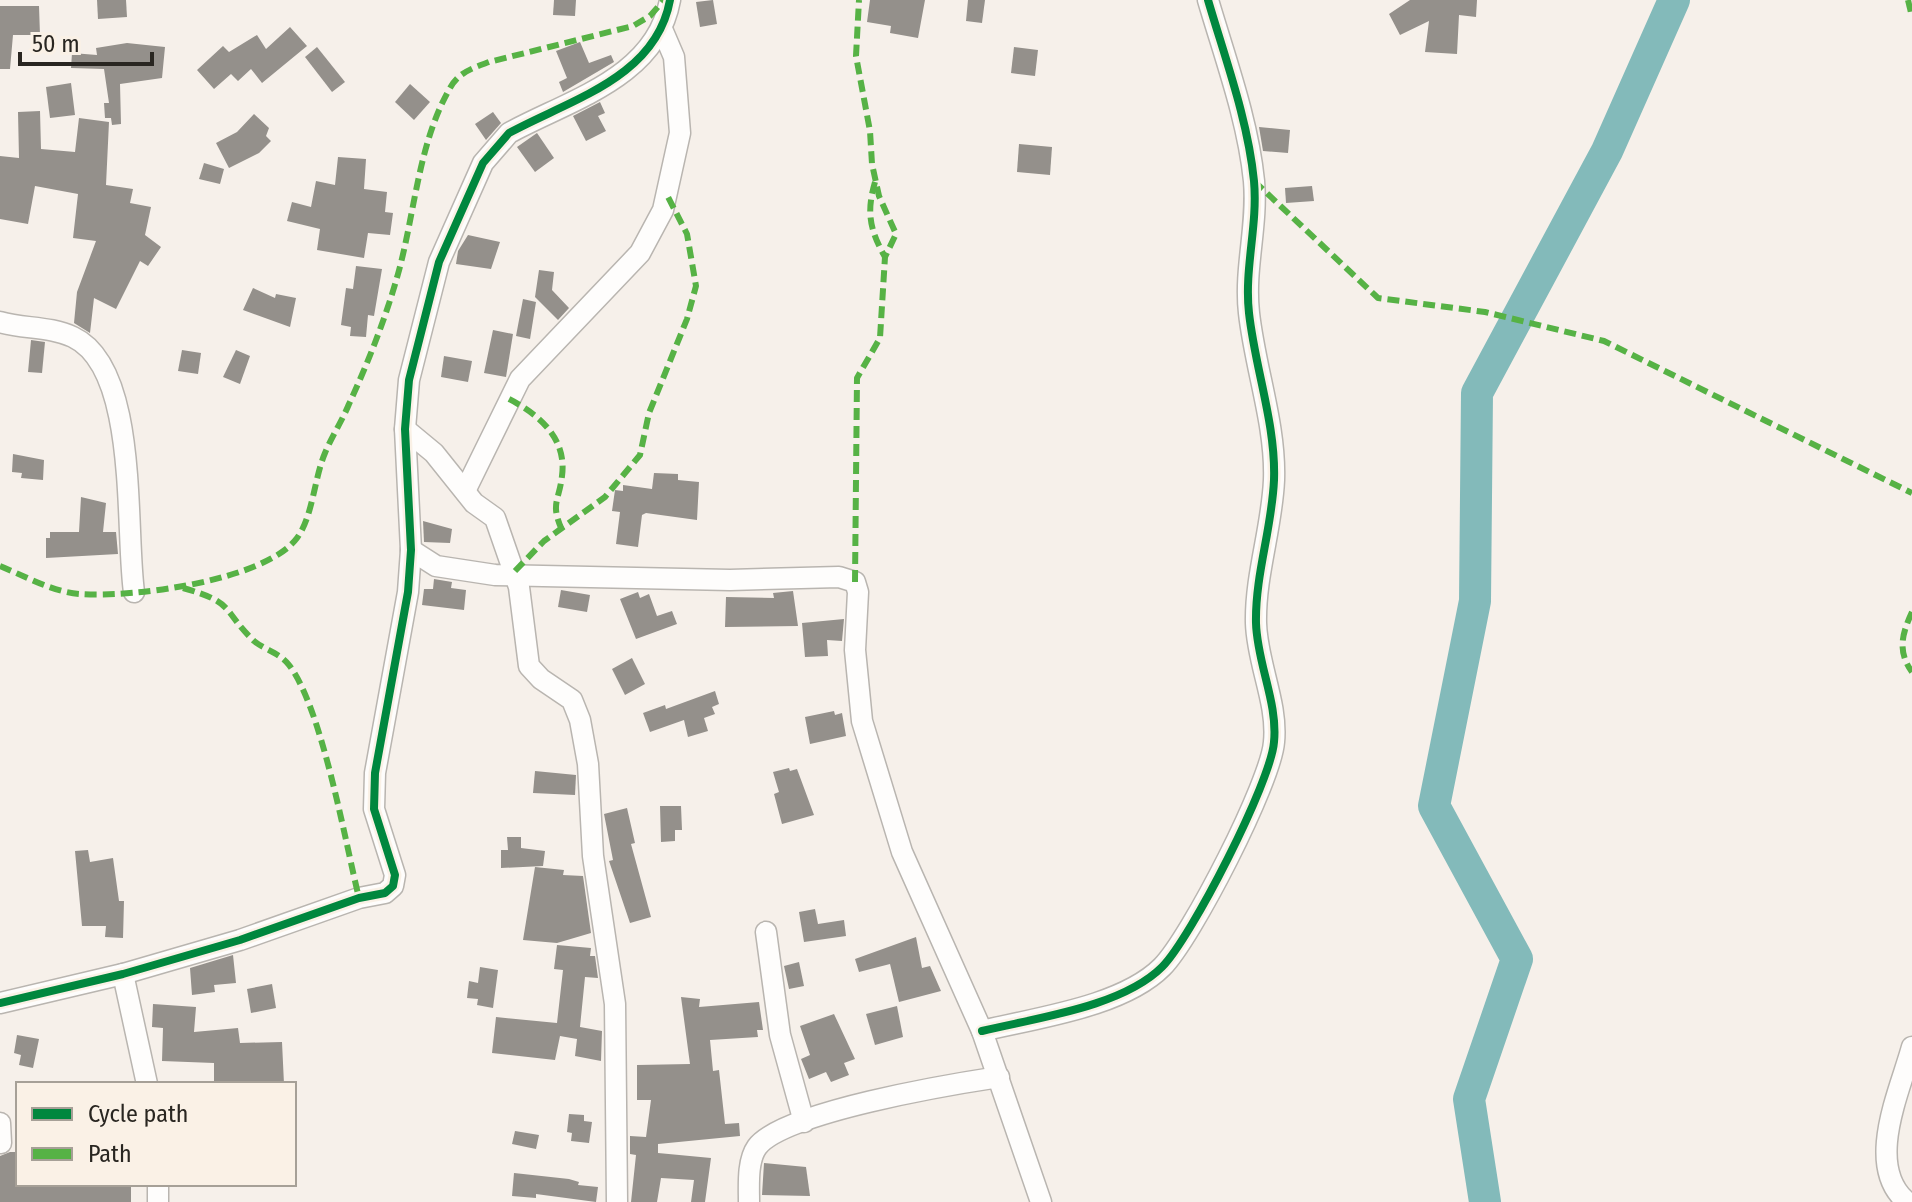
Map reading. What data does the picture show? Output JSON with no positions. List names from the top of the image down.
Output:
{
  "legend": ["Cycle path", "Path"],
  "scale_bar": "50 m"
}
